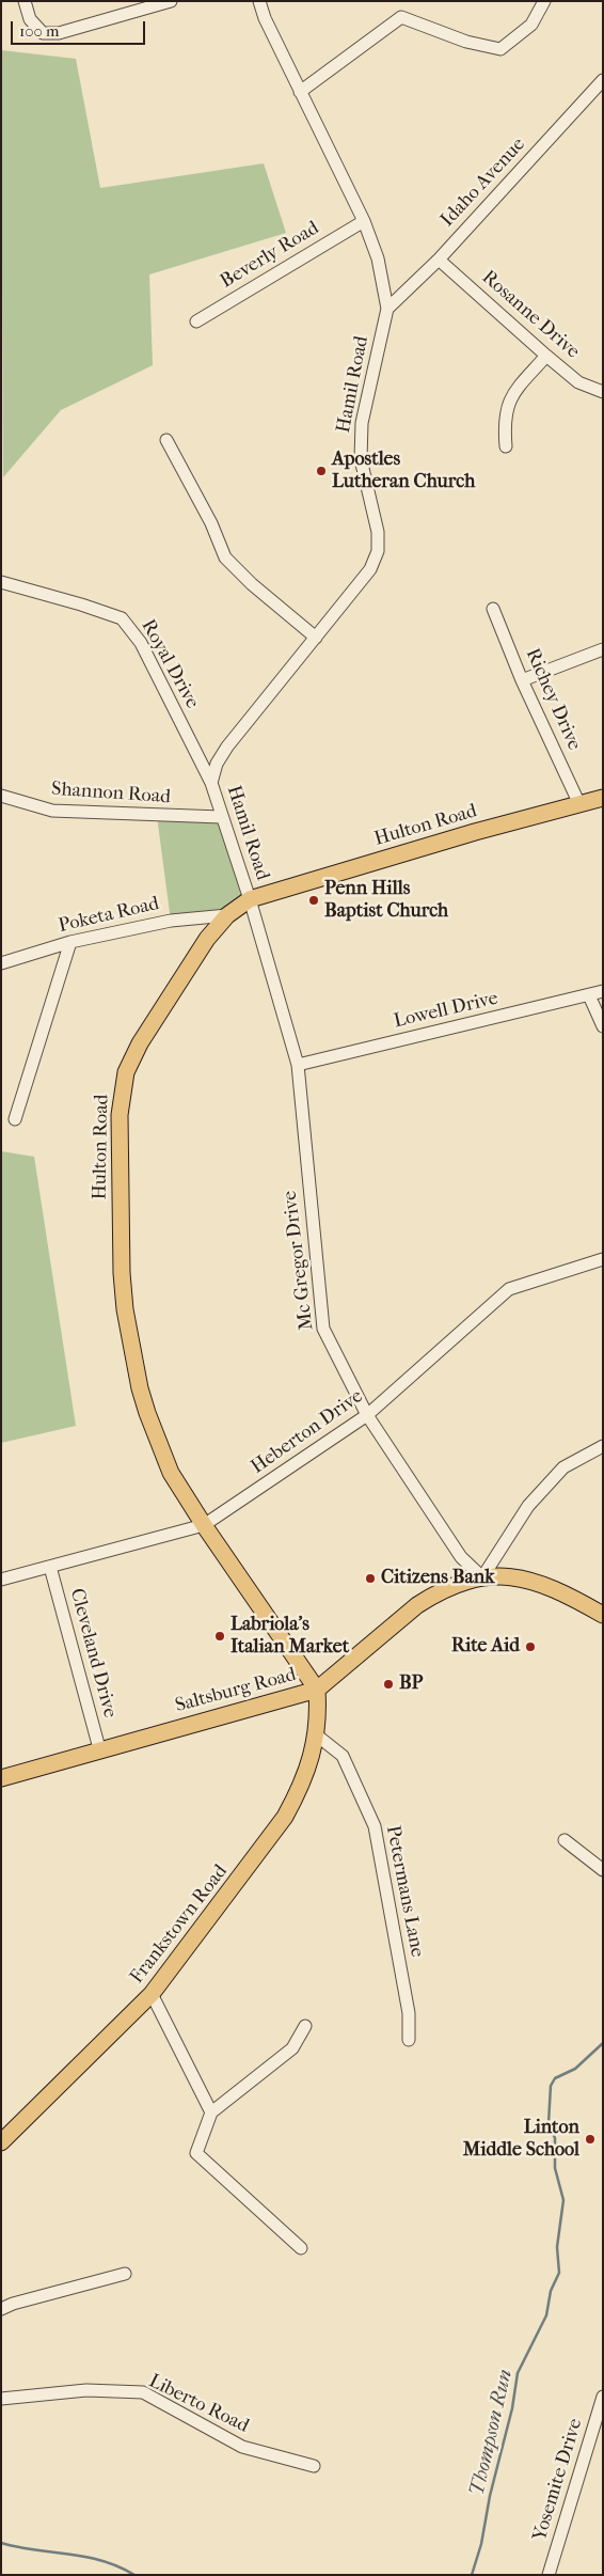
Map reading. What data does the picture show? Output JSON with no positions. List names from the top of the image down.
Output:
{
  "streets": {
    "main road": ["Hulton Road", "Saltsburg Road", "Frankstown Road"],
    "street": [
      "Idaho Avenue",
      "Beverly Road",
      "Rosanne Drive",
      "Hamil Road",
      "Royal Drive",
      "Richey Drive",
      "Shannon Road",
      "Poketa Road",
      "Lowell Drive",
      "Mc Gregor Drive",
      "Heberton Drive",
      "Cleveland Drive",
      "Petermans Lane",
      "Liberto Road",
      "Yosemite Drive"
    ]
  },
  "crossings": [
    ["Idaho Avenue", "Rosanne Drive"],
    ["Idaho Avenue", "Hamil Road"],
    ["Beverly Road", "Hamil Road"],
    ["Hamil Road", "Royal Drive"],
    ["Hamil Road", "Shannon Road"],
    ["Hamil Road", "Hulton Road"],
    ["Hamil Road", "Mc Gregor Drive"],
    ["Richey Drive", "Hulton Road"],
    ["Hulton Road", "Poketa Road"],
    ["Hulton Road", "Mc Gregor Drive"],
    ["Hulton Road", "Heberton Drive"],
    ["Hulton Road", "Saltsburg Road"],
    ["Hulton Road", "Frankstown Road"],
    ["Lowell Drive", "Mc Gregor Drive"],
    ["Mc Gregor Drive", "Heberton Drive"],
    ["Mc Gregor Drive", "Saltsburg Road"],
    ["Heberton Drive", "Cleveland Drive"],
    ["Cleveland Drive", "Saltsburg Road"],
    ["Saltsburg Road", "Frankstown Road"],
    ["Petermans Lane", "Frankstown Road"]
  ],
  "water": ["Thompson Run"],
  "places": [
    "Apostles Lutheran Church",
    "Penn Hills Baptist Church",
    "Citizens Bank",
    "Labriola's Italian Market",
    "Rite Aid",
    "BP",
    "Linton Middle School"
  ],
  "scale_bar": "100 m"
}
